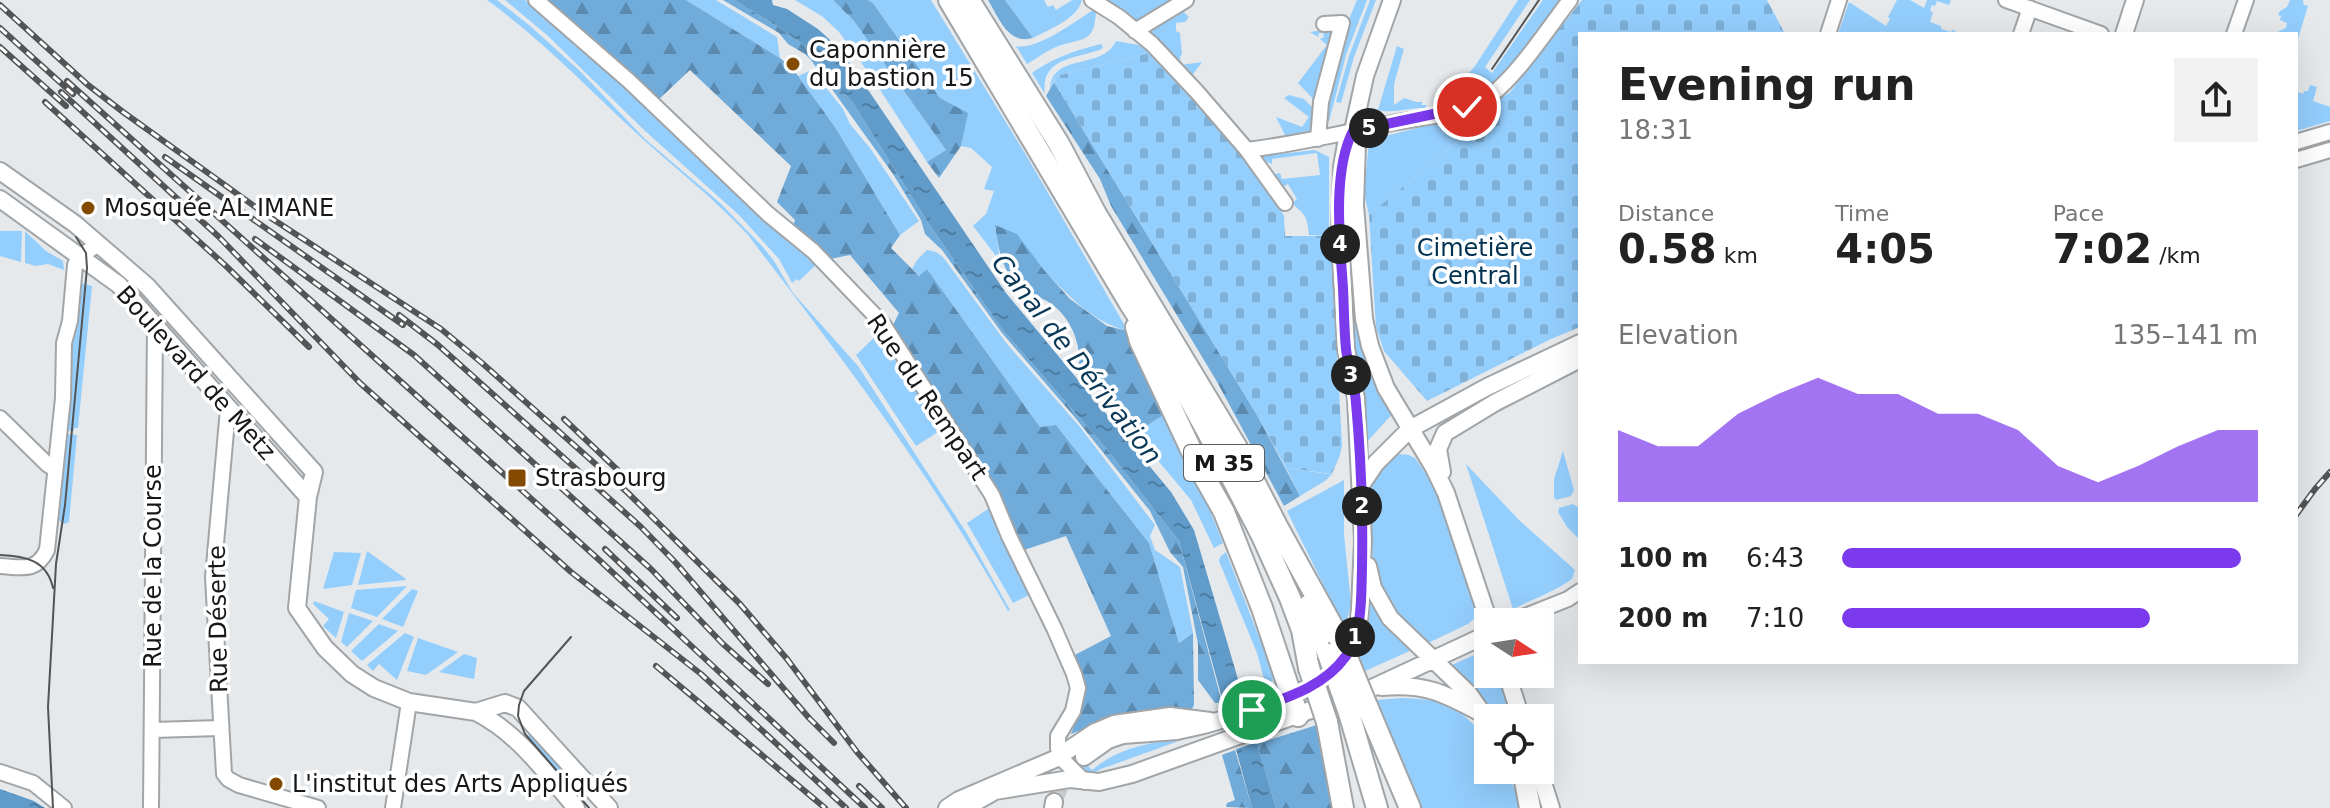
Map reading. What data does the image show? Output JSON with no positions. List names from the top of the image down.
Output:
{
  "streets": {
    "highway": ["M 35"],
    "main road": ["Boulevard de Metz"],
    "street": ["Rue du Rempart", "Rue de la Course", "Rue Déserte"]
  },
  "crossings": [
    ["Boulevard de Metz", "Rue de la Course"],
    ["Boulevard de Metz", "Rue Déserte"]
  ],
  "water": ["Canal de Dérivation"],
  "parks": ["Cimetière Central"],
  "places": {
    "other": ["Caponnière du bastion 15", "Mosquée AL IMANE", "L'institut des Arts Appliqués"],
    "transit": ["Strasbourg"]
  },
  "north": "right",
  "page": {
    "heading": ["Evening run", "18:31"],
    "pins": [
      "5",
      "4",
      "3",
      "2",
      "1"
    ],
    "stats": [
      ["Distance", "0.58 km"],
      ["Time", "4:05"],
      ["Pace", "7:02 /km"]
    ],
    "chart": ["Elevation", "135–141 m"],
    "list": [
      {
        "name": "100 m",
        "note": "6:43"
      },
      {
        "name": "200 m",
        "note": "7:10"
      }
    ]
  }
}
